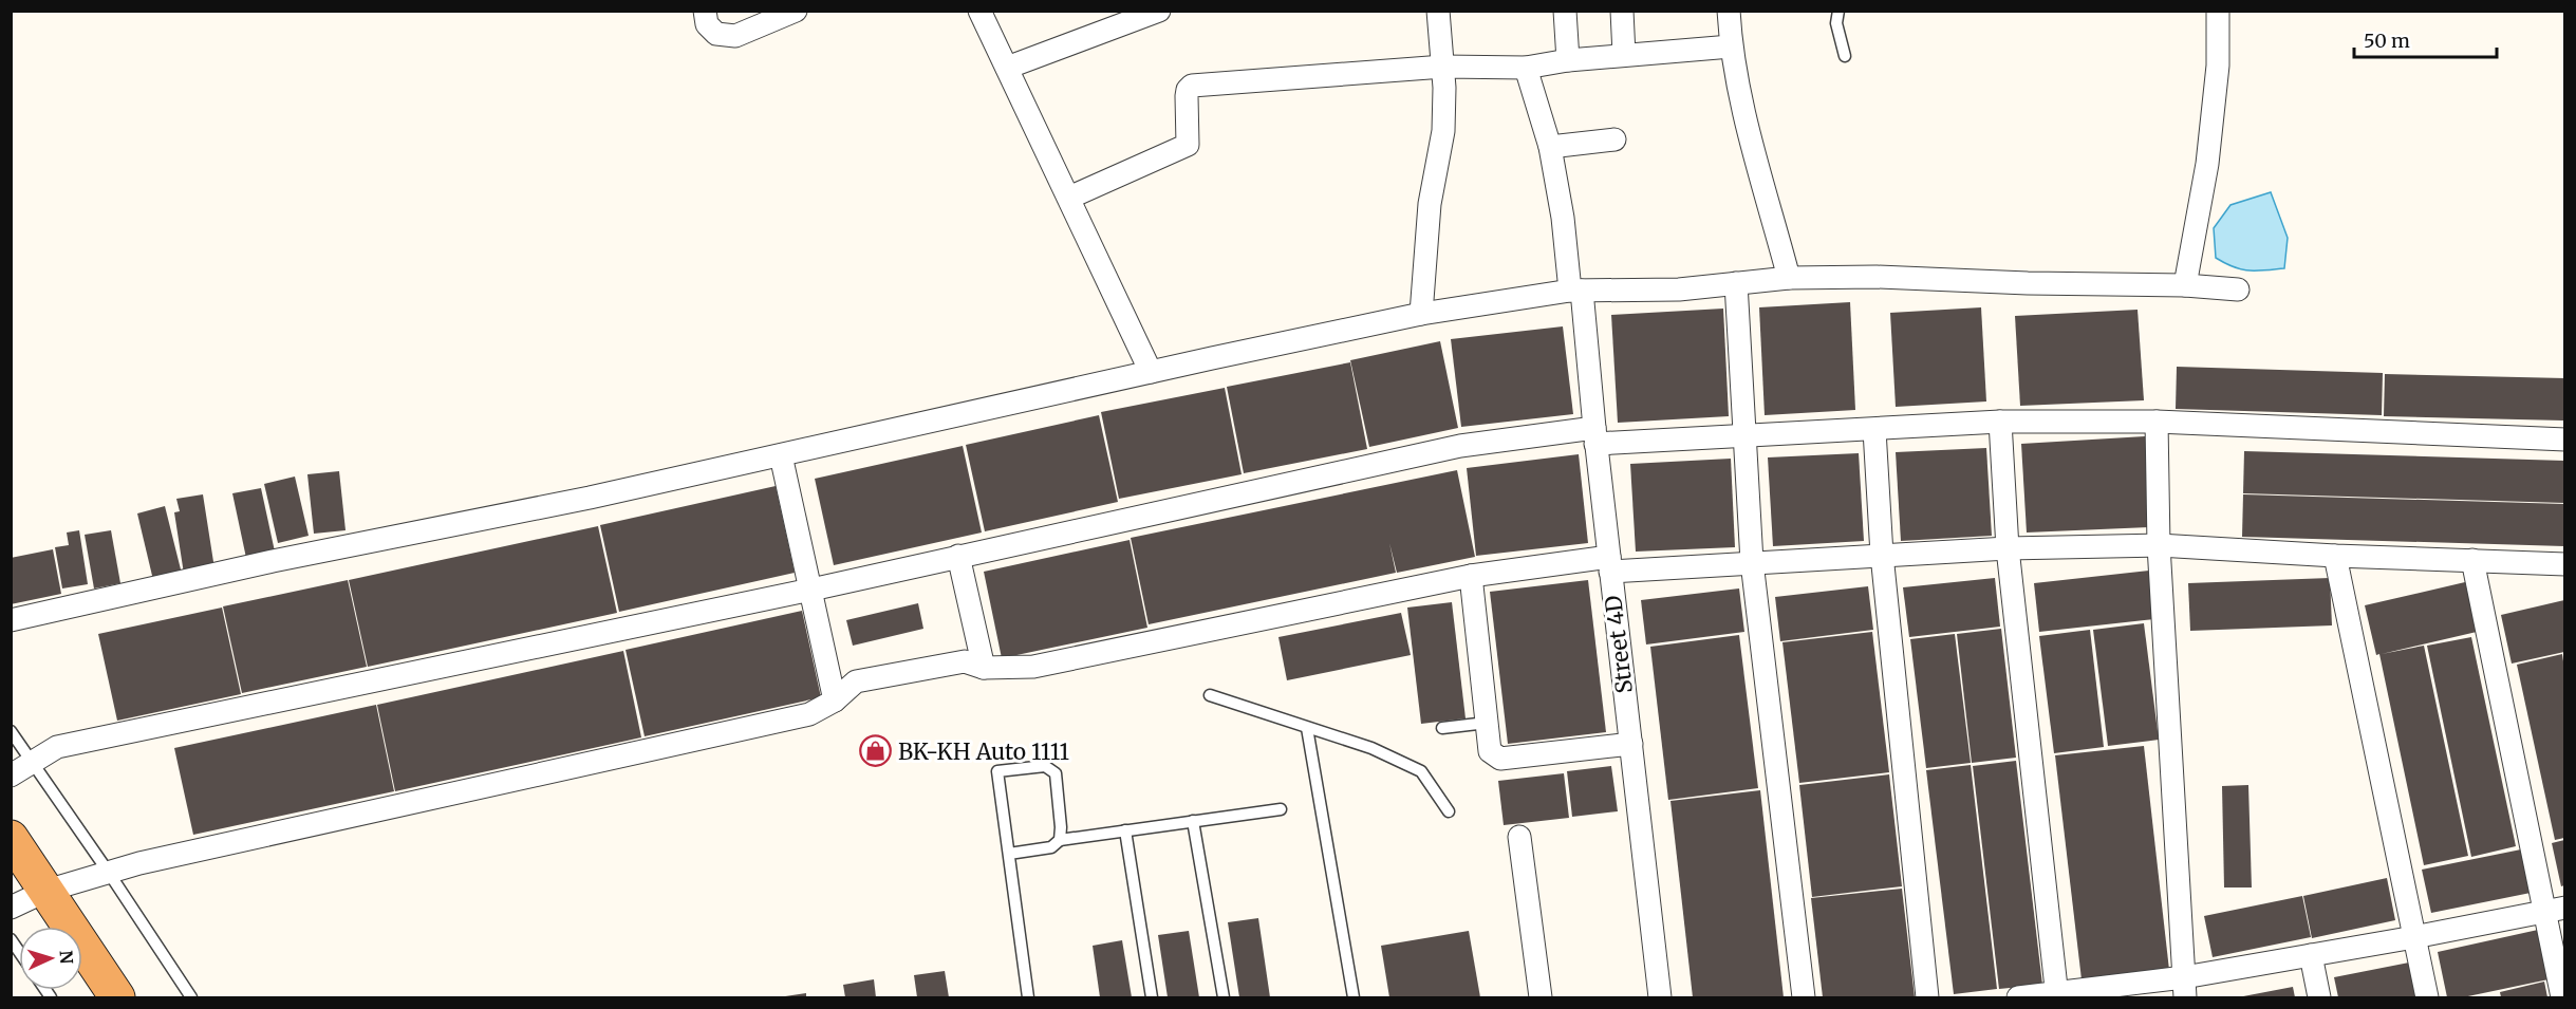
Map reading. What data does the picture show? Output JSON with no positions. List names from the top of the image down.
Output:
{
  "streets": {
    "street": ["Street 4D"]
  },
  "places": {
    "shop": ["BK-KH Auto 1111"]
  },
  "scale_bar": "50 m",
  "north": "right"
}
